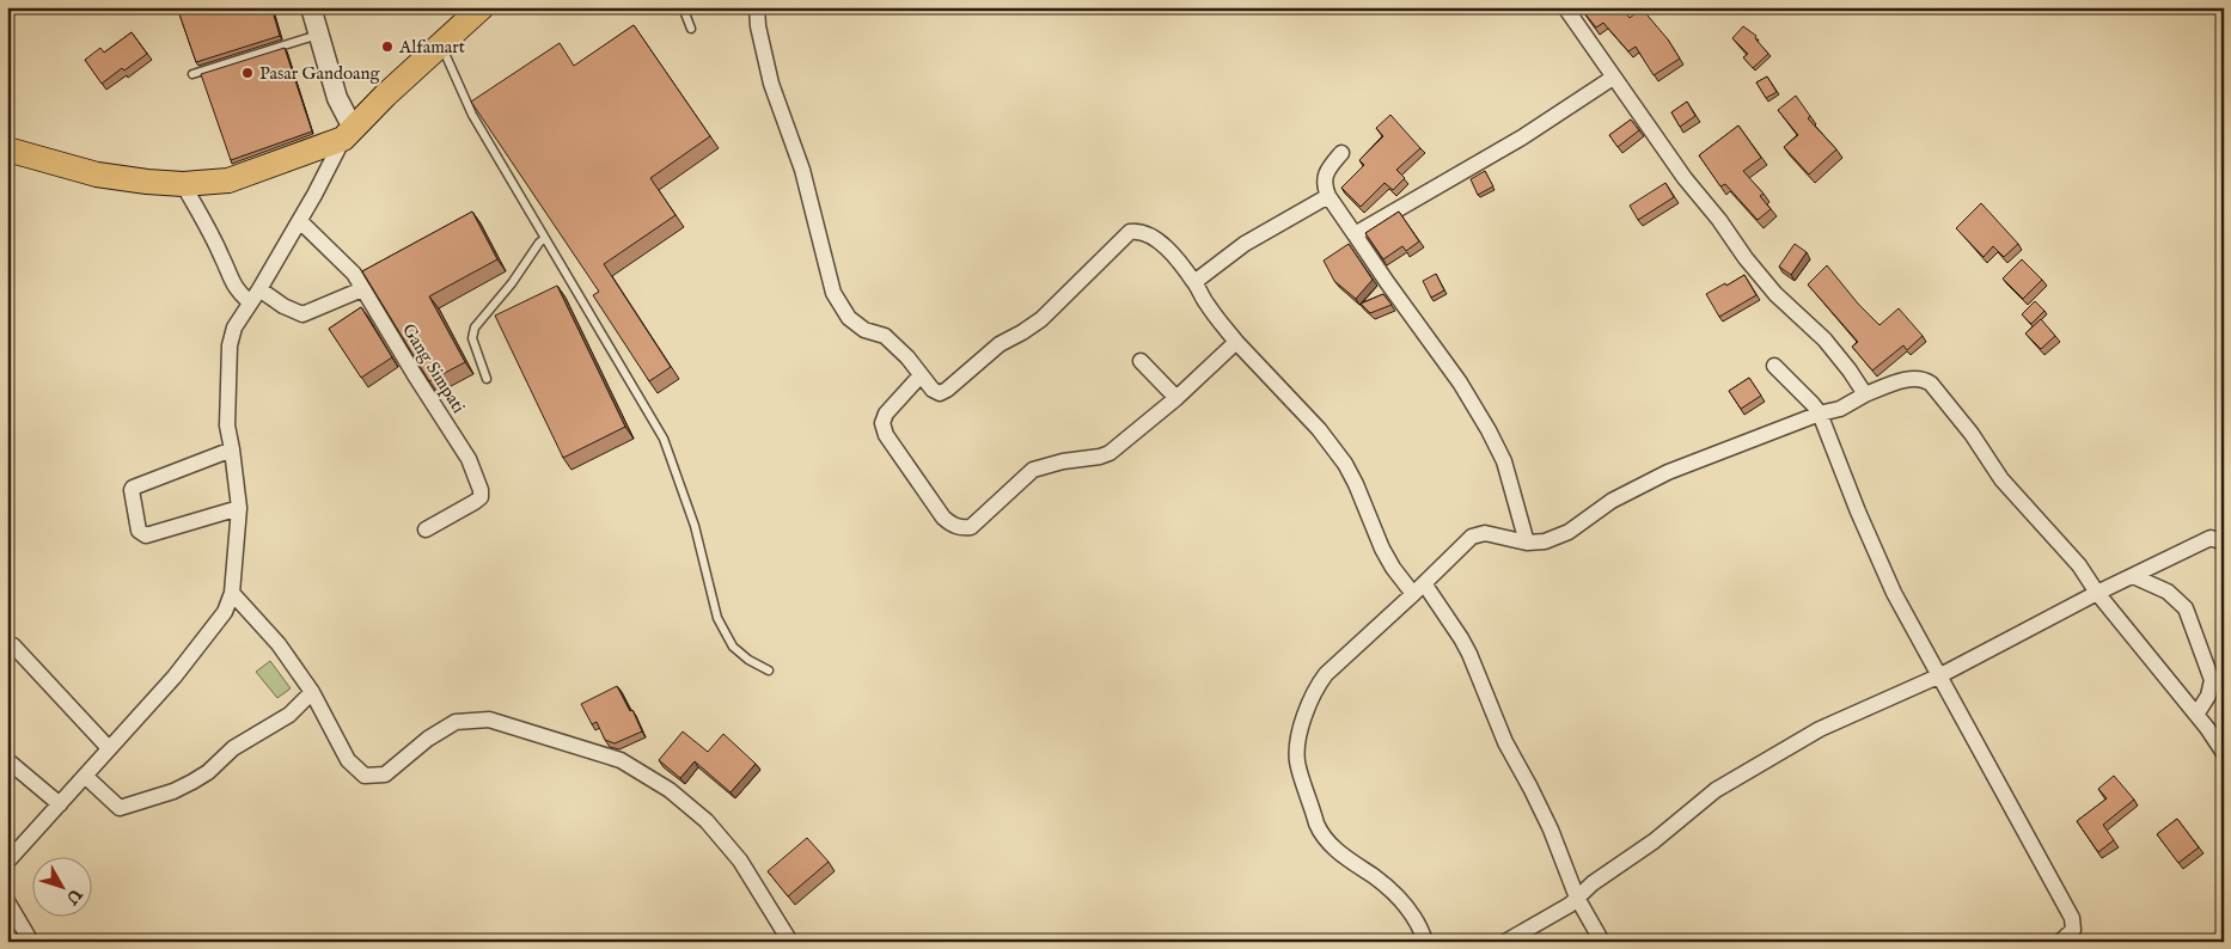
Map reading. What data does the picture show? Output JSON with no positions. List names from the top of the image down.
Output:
{
  "streets": {
    "street": ["Gang Simpati"]
  },
  "places": ["Alfamart", "Pasar Gandoang"],
  "north": "bottom right"
}
